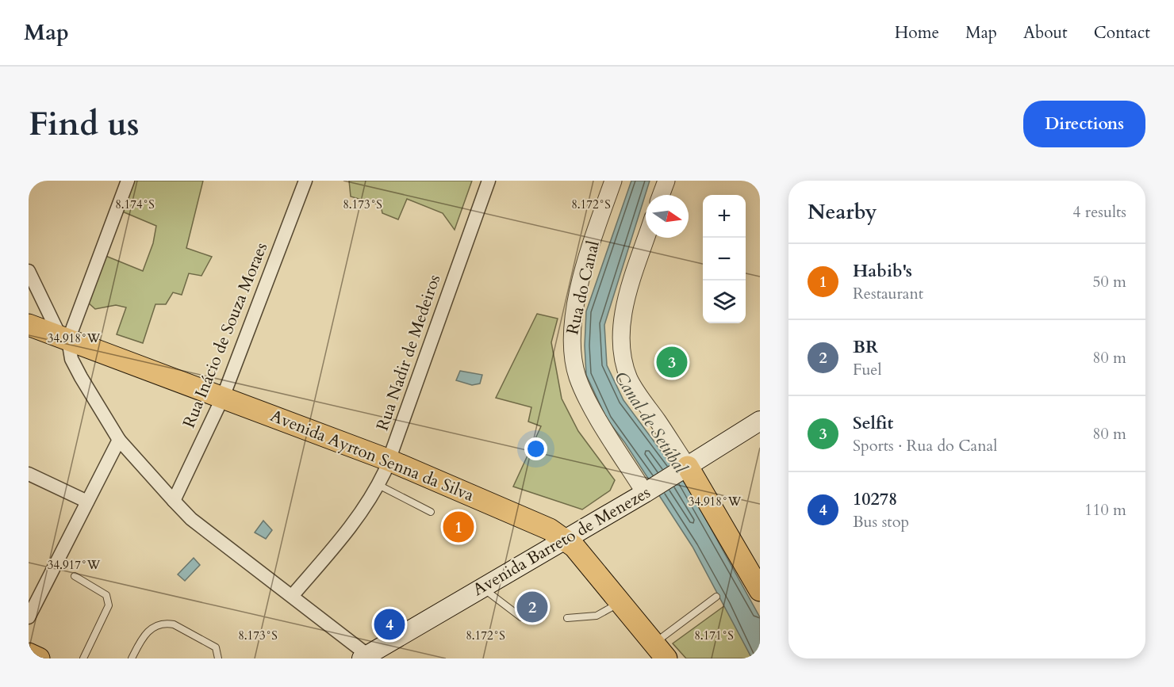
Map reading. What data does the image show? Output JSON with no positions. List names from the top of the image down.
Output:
{
  "streets": {
    "main road": ["Avenida Ayrton Senna da Silva", "Avenida Barreto de Menezes"],
    "street": ["Rua do Canal", "Rua Inácio de Souza Moraes", "Rua Nadir de Medeiros"]
  },
  "crossings": [
    ["Rua do Canal", "Avenida Barreto de Menezes"],
    ["Rua Inácio de Souza Moraes", "Avenida Ayrton Senna da Silva"],
    ["Rua Nadir de Medeiros", "Avenida Ayrton Senna da Silva"],
    ["Avenida Ayrton Senna da Silva", "Avenida Barreto de Menezes"]
  ],
  "water": ["Canal de Setúbal"],
  "north": "right",
  "page": {
    "header": "Map",
    "nav": [
      "Home",
      "Map",
      "About",
      "Contact"
    ],
    "buttons": "Directions",
    "title": "Find us",
    "heading": ["Nearby", "4 results"],
    "map_buttons": ["+", "−"],
    "list": [
      {
        "mark": "1",
        "name": "Habib's",
        "note": "Restaurant",
        "value": "50 m"
      },
      {
        "mark": "2",
        "name": "BR",
        "note": "Fuel",
        "value": "80 m"
      },
      {
        "mark": "3",
        "name": "Selfit",
        "note": "Sports · Rua do Canal",
        "value": "80 m"
      },
      {
        "mark": "4",
        "name": "10278",
        "note": "Bus stop",
        "value": "110 m"
      }
    ],
    "pins": [
      "3",
      "1",
      "2",
      "4"
    ]
  },
  "coordinates": [
    "8.173°S",
    "8.172°S",
    "8.174°S",
    "34.918°W",
    "34.917°W",
    "8.171°S"
  ]
}
